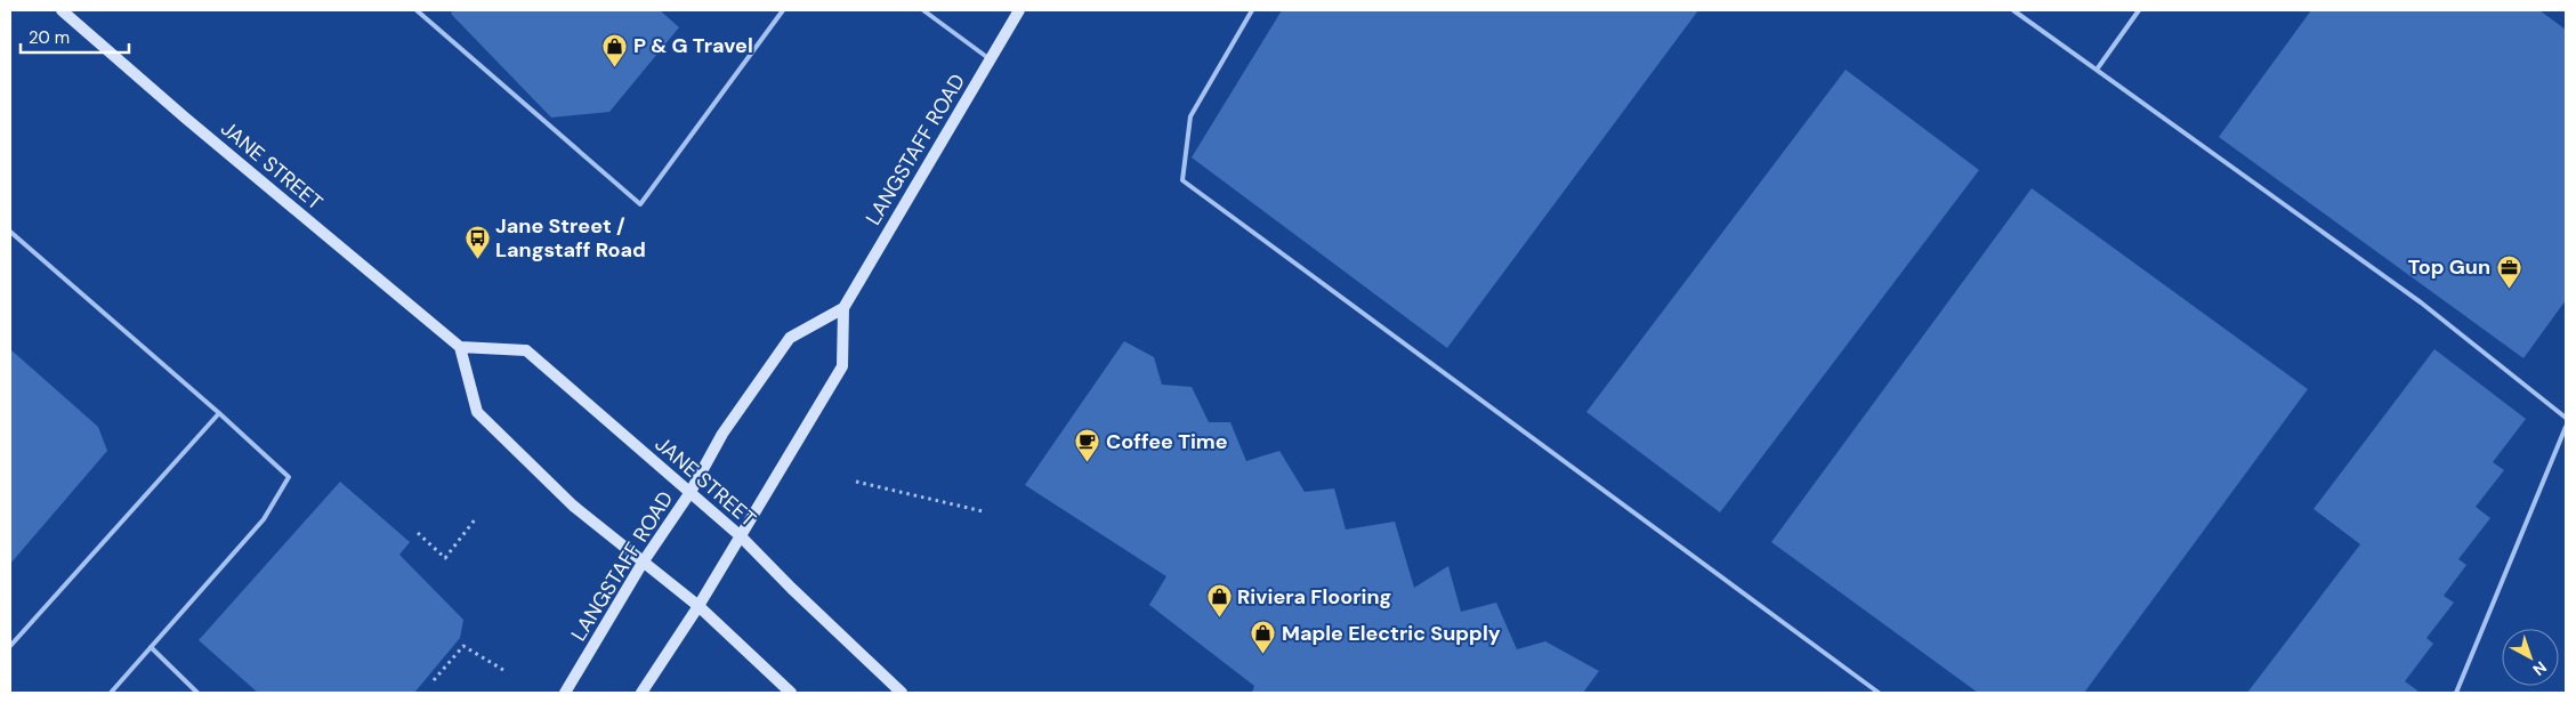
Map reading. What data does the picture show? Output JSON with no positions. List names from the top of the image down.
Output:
{
  "streets": {
    "main road": ["LANGSTAFF ROAD", "JANE STREET"]
  },
  "crossings": [
    ["LANGSTAFF ROAD", "JANE STREET"]
  ],
  "places": {
    "shop": ["P & G Travel", "Riviera Flooring", "Maple Electric Supply"],
    "bus stop": ["Jane Street / Langstaff Road"],
    "office": ["Top Gun"],
    "cafe": ["Coffee Time"]
  },
  "scale_bar": "20 m",
  "north": "bottom right"
}
